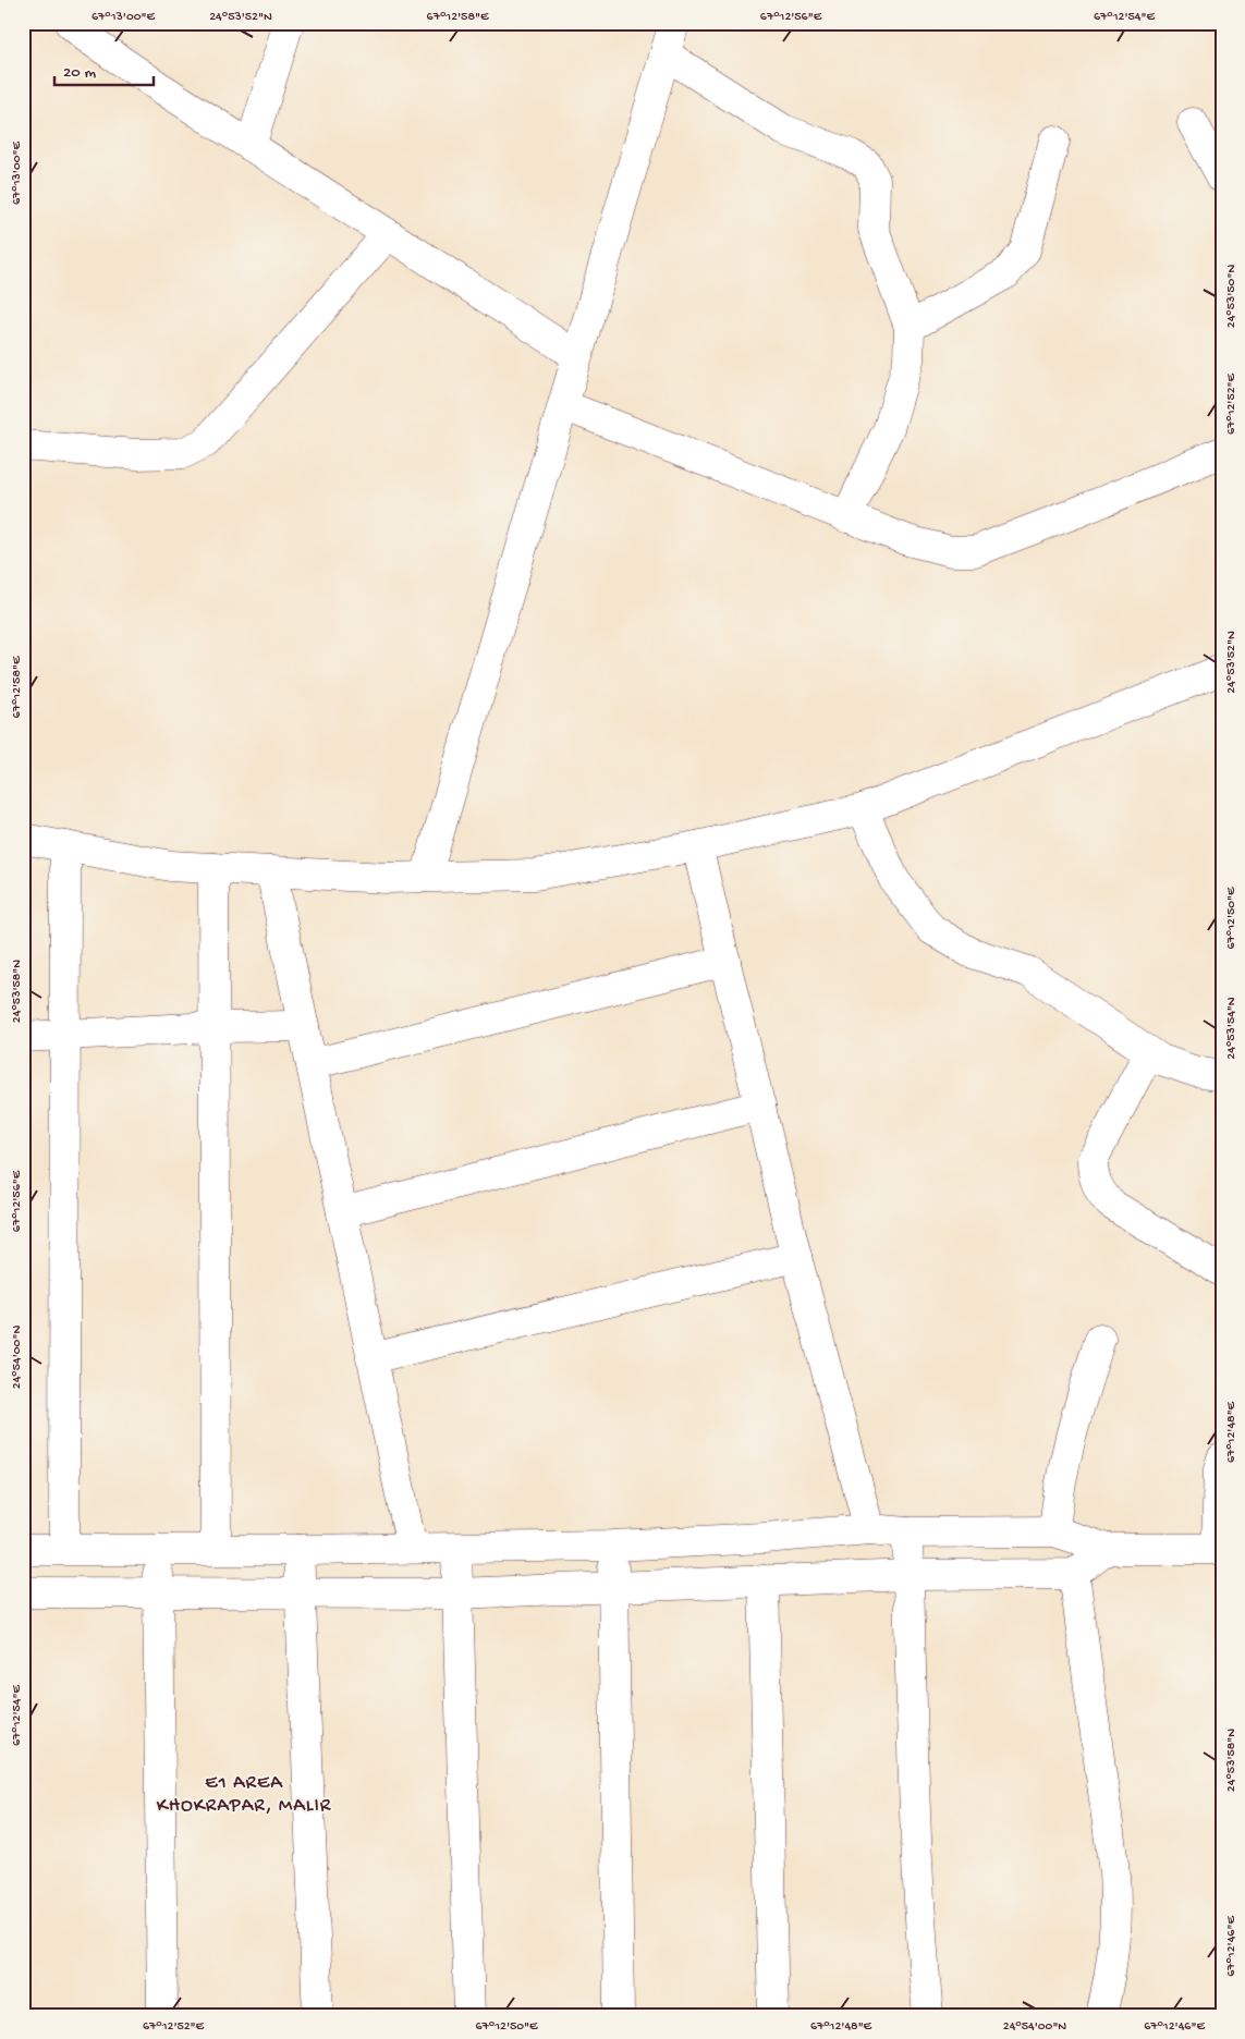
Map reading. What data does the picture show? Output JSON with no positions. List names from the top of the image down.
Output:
{
  "districts": ["E1 AREA KHOKRAPAR, MALIR"],
  "scale_bar": "20 m",
  "coordinates": [
    "67°13'00\"E",
    "24°53'52\"N",
    "67°12'58\"E",
    "67°12'56\"E",
    "67°12'54\"E",
    "24°53'50\"N",
    "67°12'52\"E",
    "67°12'50\"E",
    "24°53'58\"N",
    "24°53'54\"N",
    "24°54'00\"N",
    "67°12'48\"E",
    "67°12'46\"E"
  ]
}
